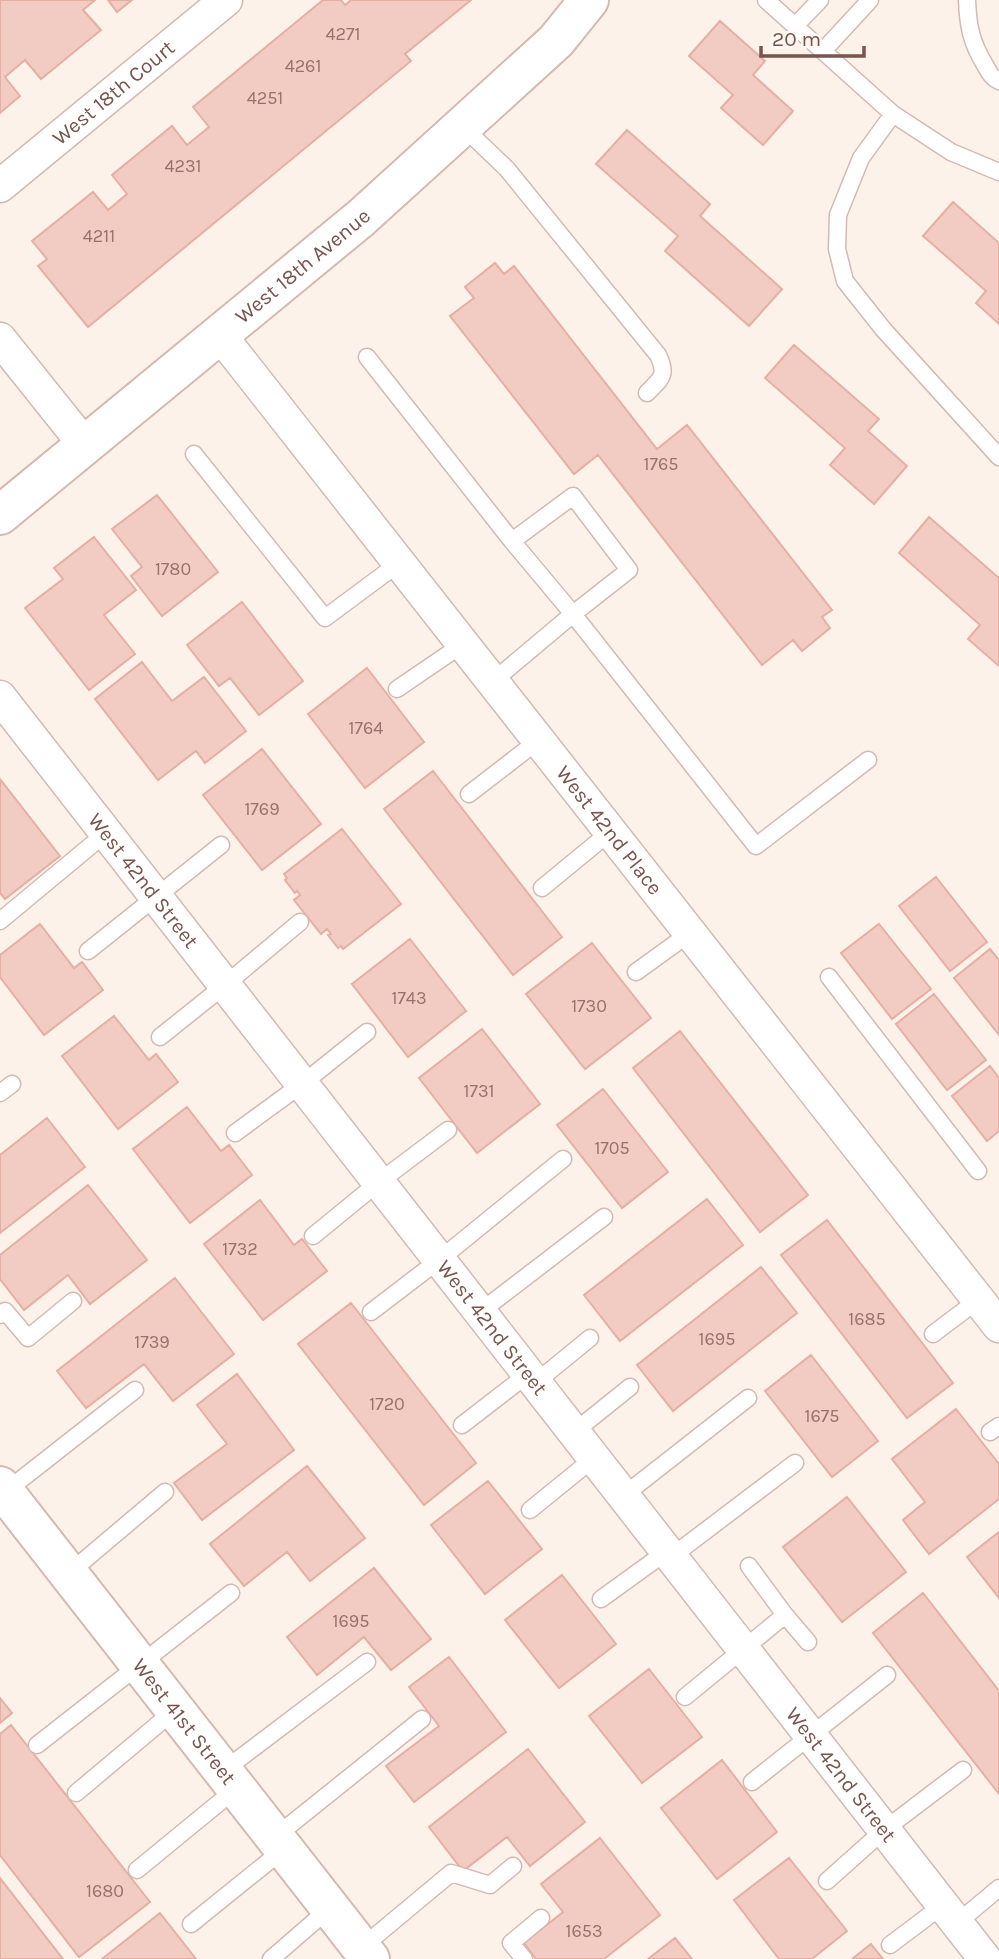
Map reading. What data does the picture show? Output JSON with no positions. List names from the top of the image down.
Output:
{
  "streets": {
    "street": [
      "West 18th Court",
      "West 18th Avenue",
      "West 42nd Place",
      "West 42nd Street",
      "West 41st Street"
    ]
  },
  "crossings": [
    ["West 18th Avenue", "West 42nd Place"]
  ],
  "house_numbers": [
    "4271",
    "4261",
    "4251",
    "4231",
    "4211",
    "1765",
    "1780",
    "1764",
    "1769",
    "1743",
    "1730",
    "1731",
    "1705",
    "1732",
    "1685",
    "1695",
    "1739",
    "1720",
    "1675",
    "1695",
    "1680",
    "1653"
  ],
  "scale_bar": "20 m"
}
